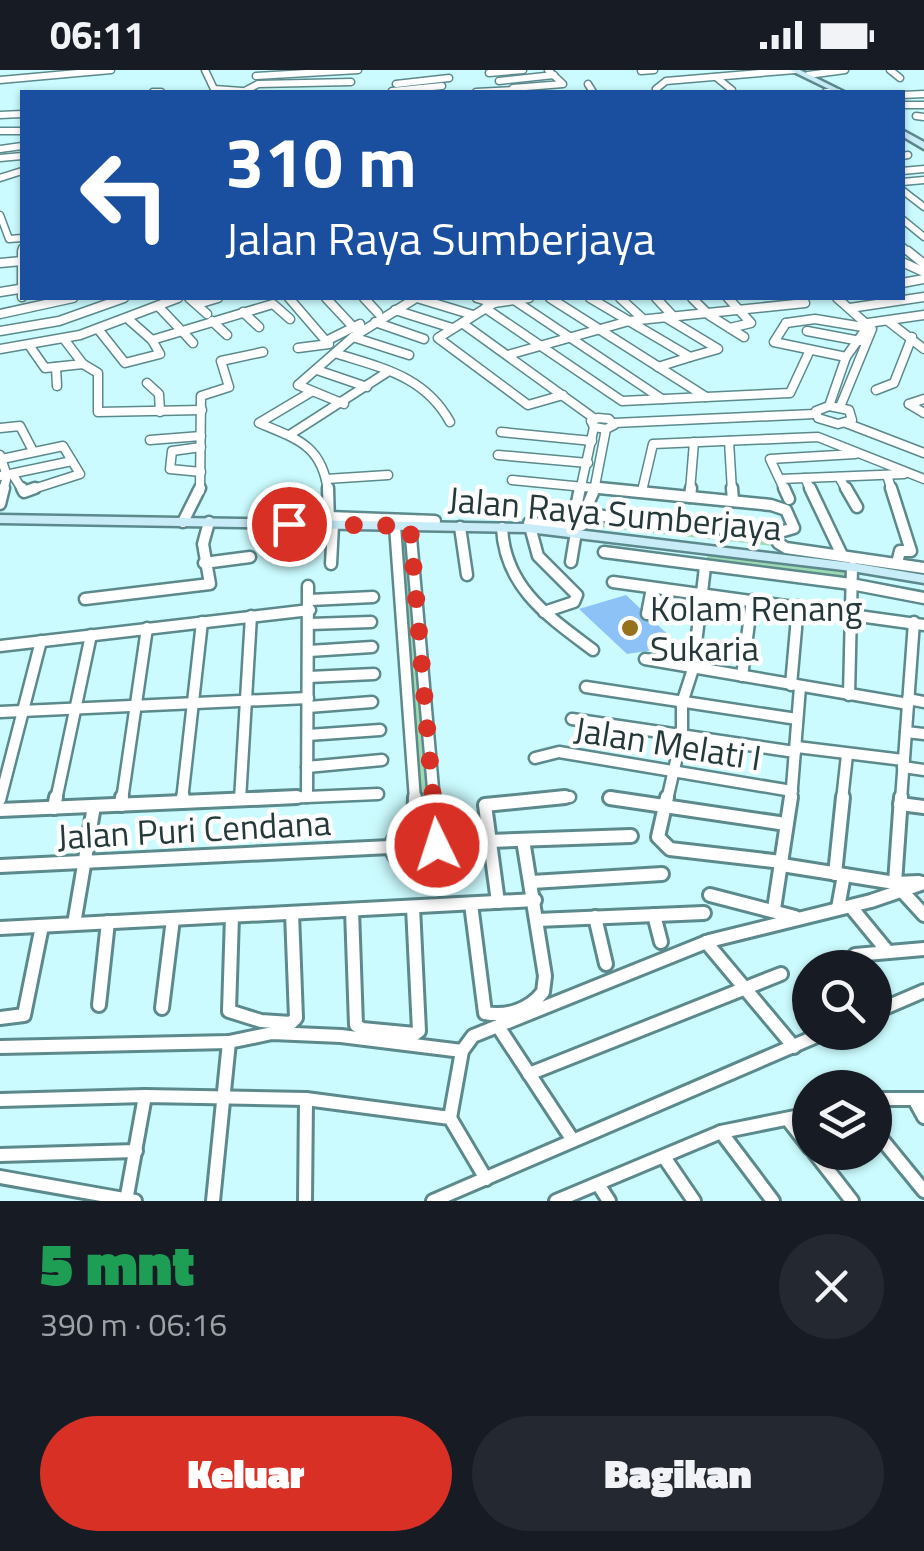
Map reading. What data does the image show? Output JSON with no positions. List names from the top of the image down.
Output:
{
  "streets": {
    "street": ["Jalan Raya Sumberjaya", "Jalan Melati I", "Jalan Puri Cendana"]
  },
  "crossings": [
    ["Jalan Raya Sumberjaya", "Jalan Puri Cendana"]
  ],
  "places": ["Kolam Renang Sukaria"],
  "page": {
    "status": "06:11",
    "turn": ["310 m", "Jalan Raya Sumberjaya"],
    "heading": ["5 mnt", "390 m · 06:16"],
    "buttons": ["Keluar", "Bagikan"]
  }
}
